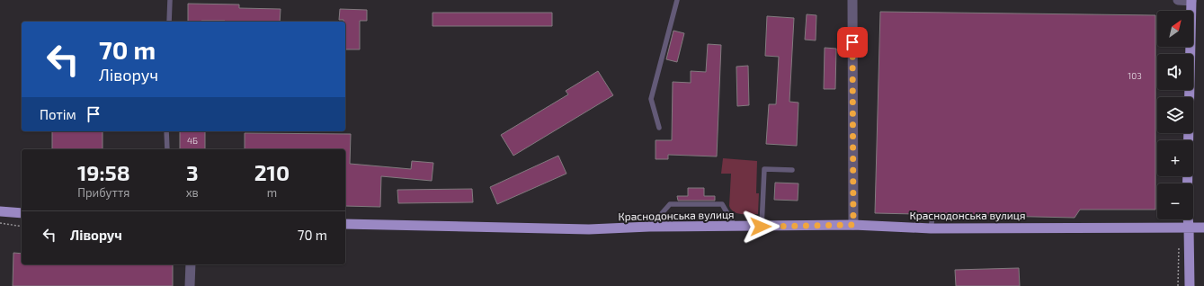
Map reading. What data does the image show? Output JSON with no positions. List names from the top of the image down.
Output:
{
  "streets": {
    "main road": ["Краснодонська вулиця"]
  },
  "house_numbers": ["103", "4Б"],
  "north": "top right",
  "page": {
    "map_buttons": ["+", "−"],
    "turn": ["70 m", "Ліворуч"],
    "then": "Потім",
    "eta": [
      "19:58",
      "Прибуття",
      "3",
      "хв",
      "210",
      "m"
    ],
    "list": [
      {
        "name": "Ліворуч",
        "value": "70 m"
      }
    ]
  }
}
